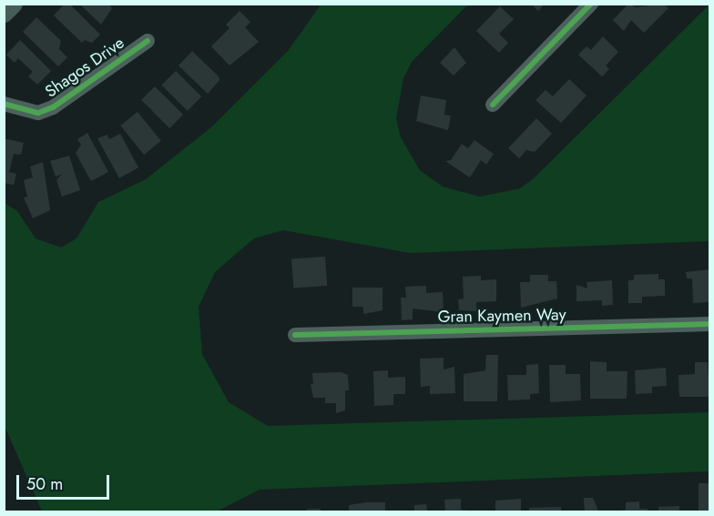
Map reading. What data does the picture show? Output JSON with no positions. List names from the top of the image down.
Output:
{
  "streets": {
    "street": ["Shagos Drive", "Gran Kaymen Way"]
  },
  "scale_bar": "50 m"
}
